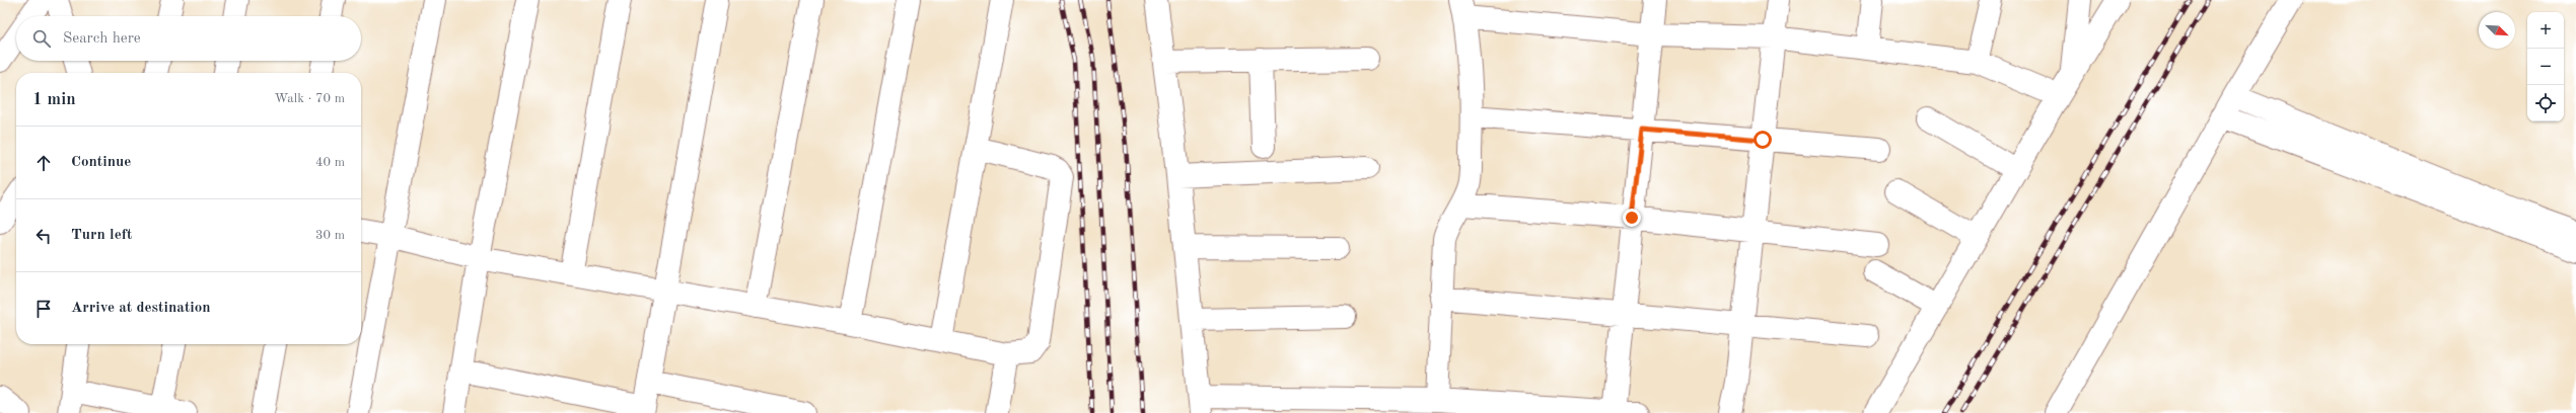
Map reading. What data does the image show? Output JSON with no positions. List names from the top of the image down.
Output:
{
  "north": "bottom right",
  "page": {
    "map_buttons": ["+", "−"],
    "search": "Search here",
    "heading": ["1 min", "Walk · 70 m"],
    "list": [
      ["Continue", "40 m"],
      ["Turn left", "30 m"],
      "Arrive at destination"
    ]
  }
}
